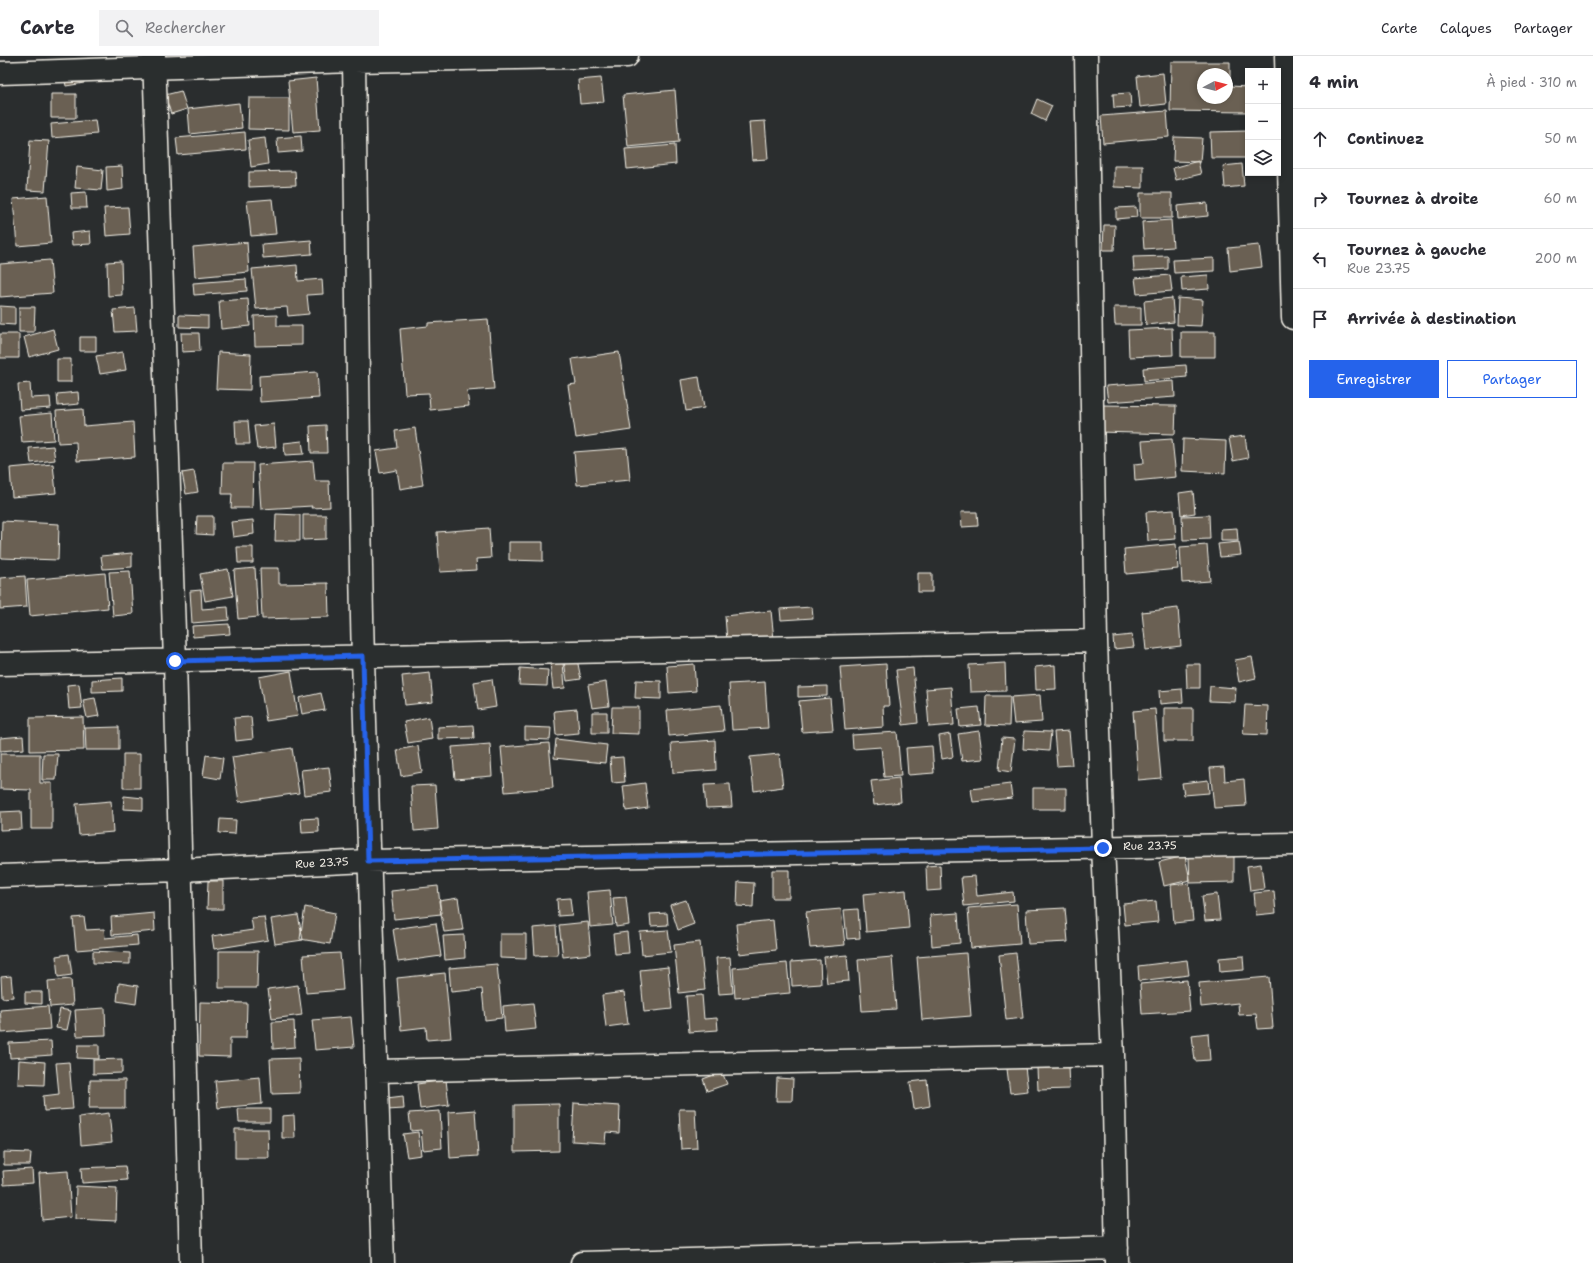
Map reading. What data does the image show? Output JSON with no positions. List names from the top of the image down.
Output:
{
  "streets": {
    "street": ["Rue 23.75"]
  },
  "north": "right",
  "page": {
    "header": "Carte",
    "search": "Rechercher",
    "nav": ["Carte", "Calques", "Partager"],
    "heading": ["4 min", "À pied · 310 m"],
    "map_buttons": ["+", "−"],
    "list": [
      ["Continuez", "50 m"],
      ["Tournez à droite", "60 m"],
      ["Tournez à gauche", "Rue 23.75", "200 m"],
      "Arrivée à destination"
    ],
    "buttons": ["Enregistrer", "Partager"]
  }
}
